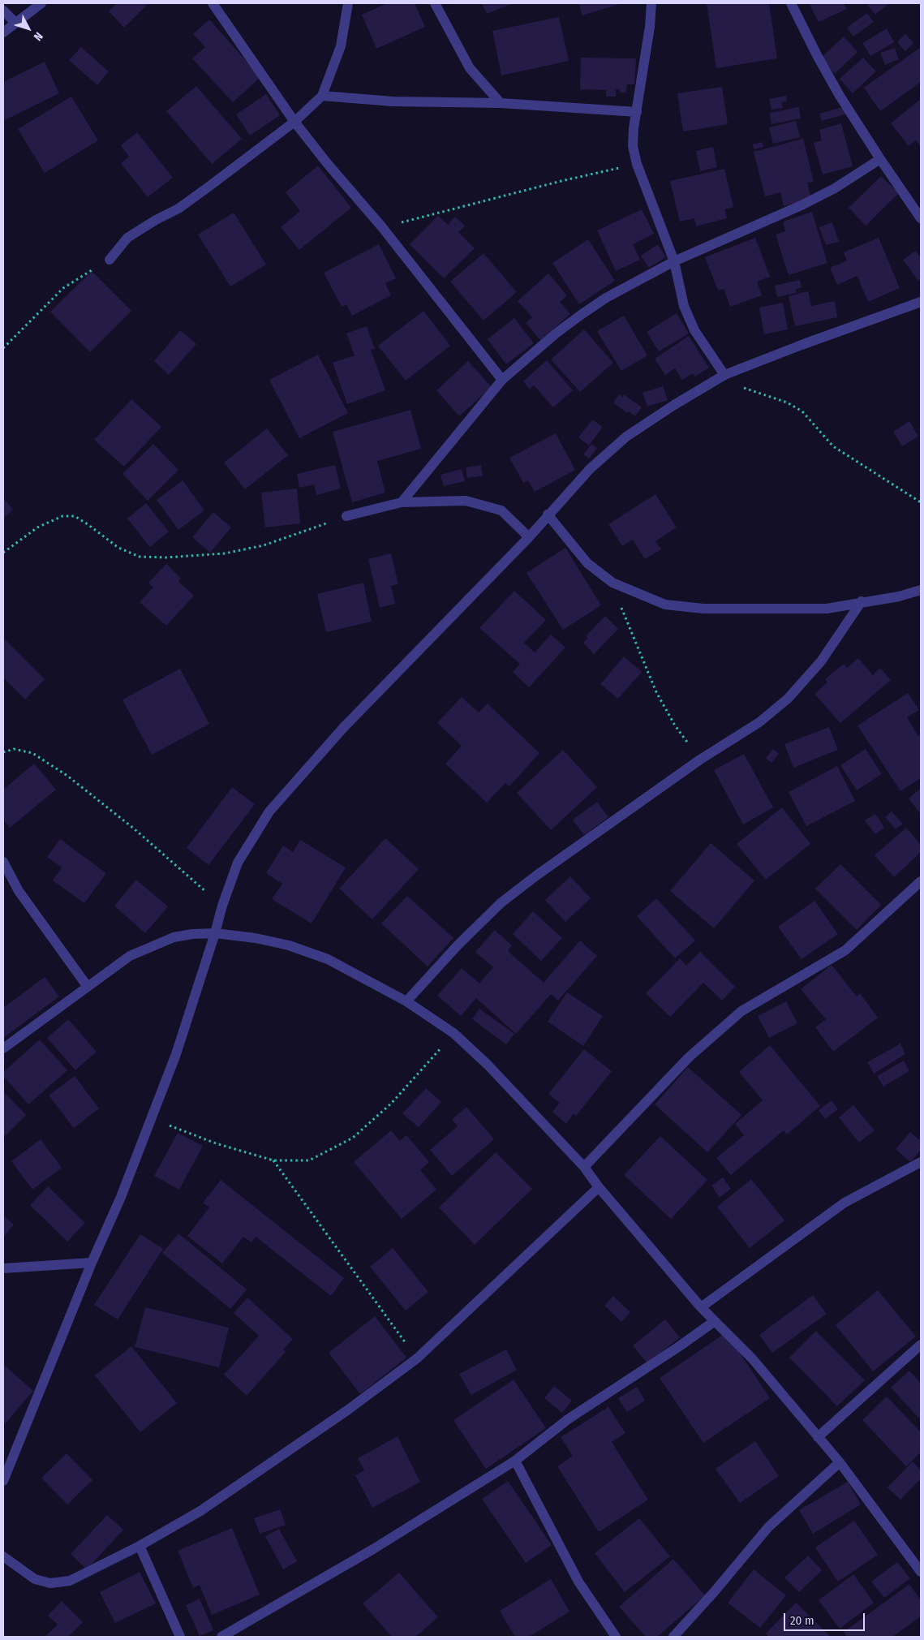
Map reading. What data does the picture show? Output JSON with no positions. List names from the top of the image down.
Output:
{
  "scale_bar": "20 m",
  "north": "bottom right"
}
